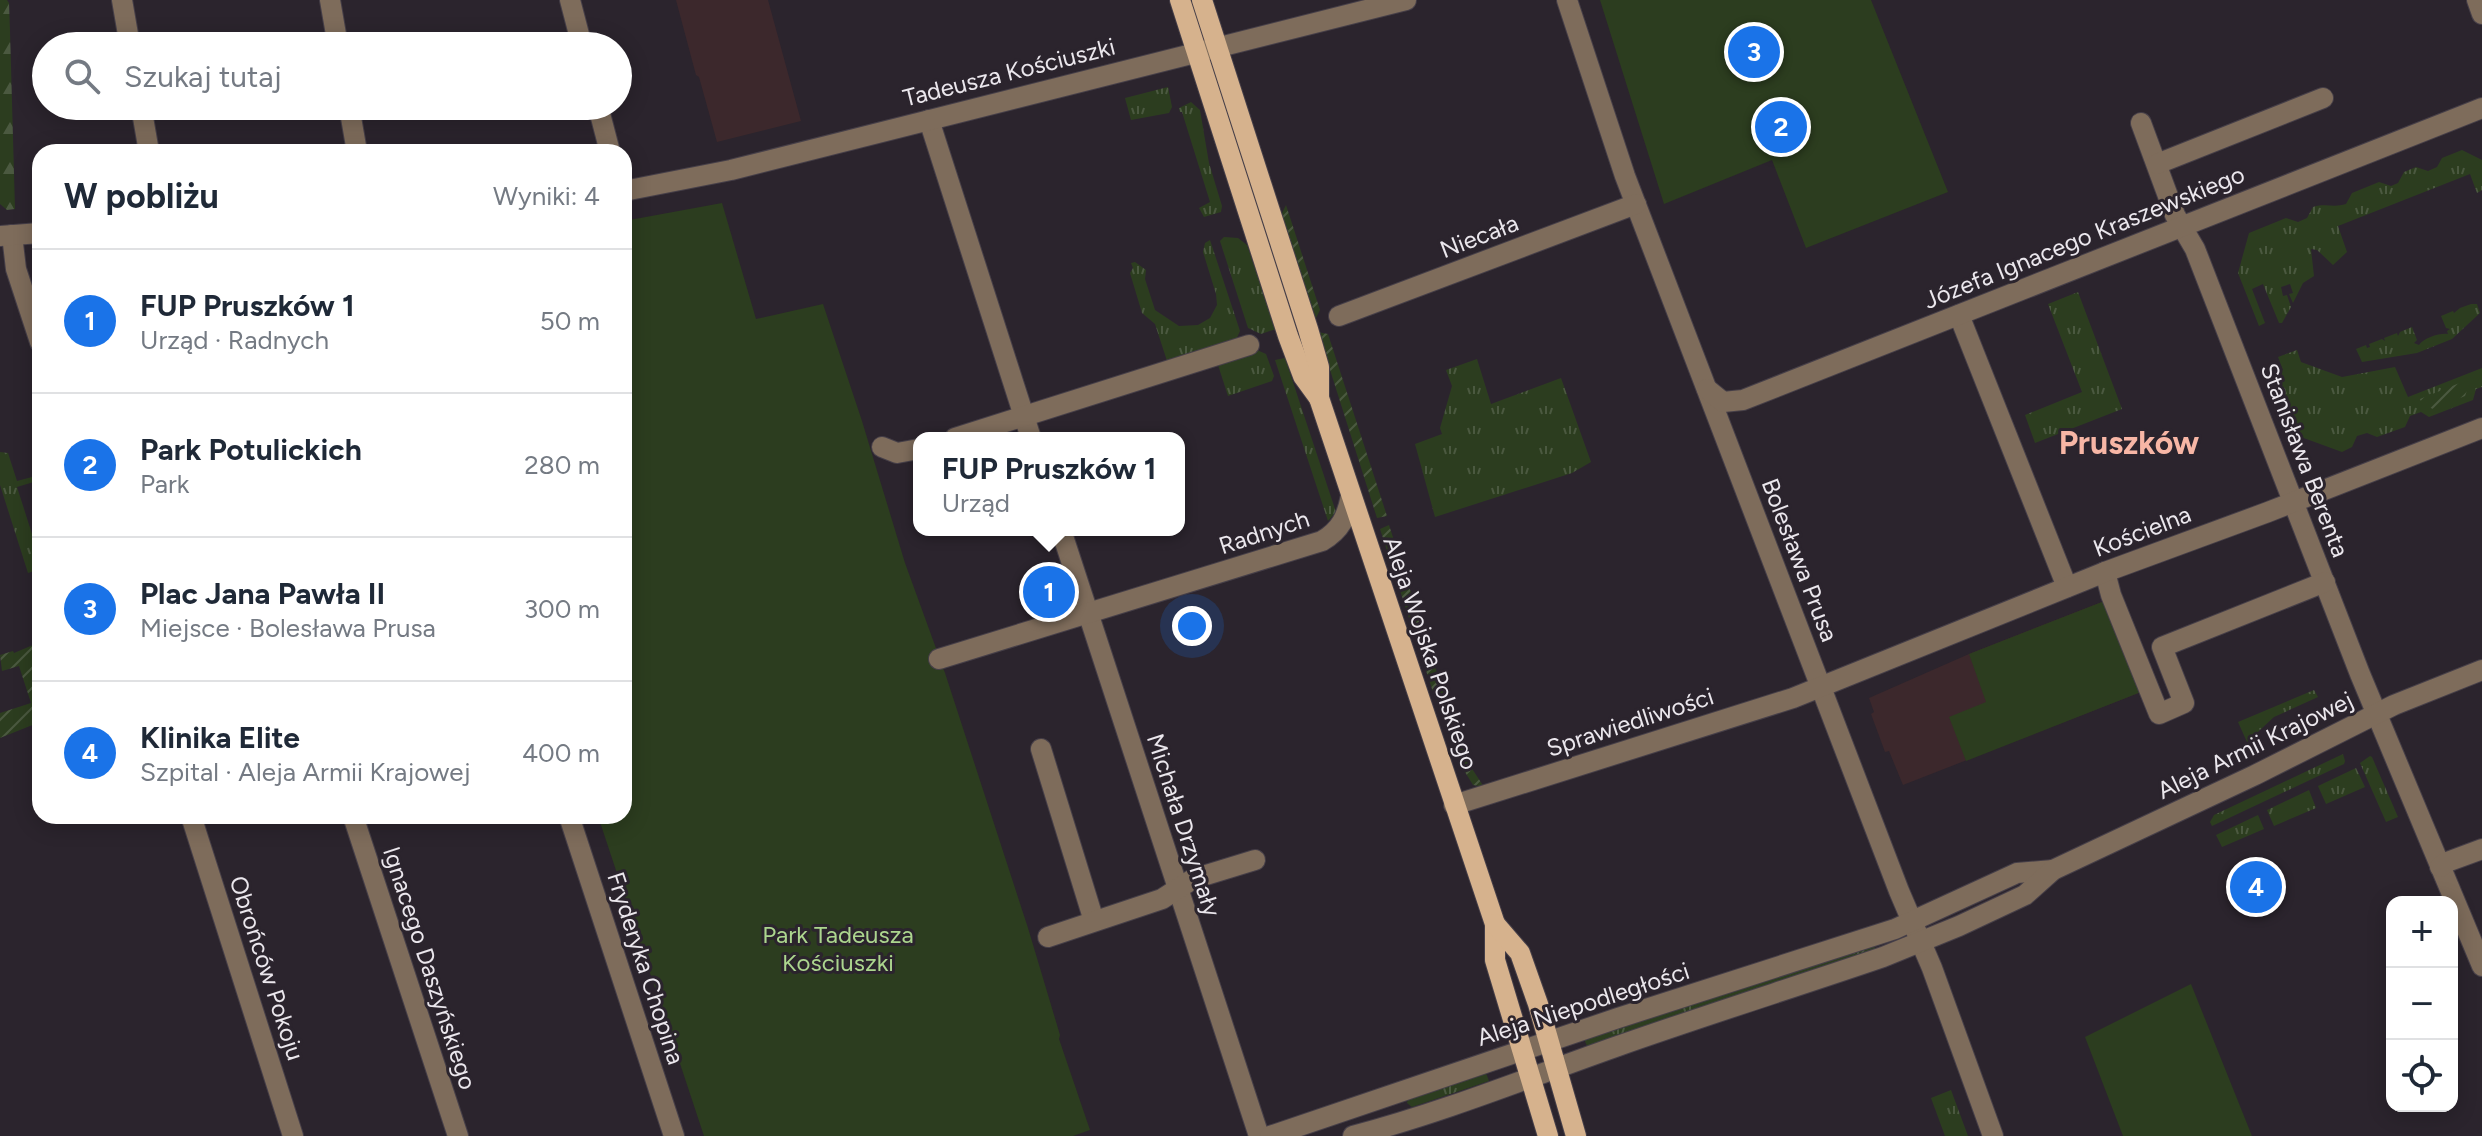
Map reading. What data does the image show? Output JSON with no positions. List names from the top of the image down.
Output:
{
  "streets": {
    "main road": ["Aleja Wojska Polskiego"],
    "street": [
      "Tadeusza Kościuszki",
      "Niecała",
      "Józefa Ignacego Kraszewskiego",
      "Stanisława Berenta",
      "Kościelna",
      "Radnych",
      "Bolesława Prusa",
      "Sprawiedliwości",
      "Aleja Armii Krajowej",
      "Michała Drzymały",
      "Obrońców Pokoju",
      "Ignacego Daszyńskiego",
      "Fryderyka Chopina",
      "Aleja Niepodległości"
    ]
  },
  "crossings": [
    ["Tadeusza Kościuszki", "Aleja Wojska Polskiego"],
    ["Niecała", "Bolesława Prusa"],
    ["Józefa Ignacego Kraszewskiego", "Stanisława Berenta"],
    ["Józefa Ignacego Kraszewskiego", "Bolesława Prusa"],
    ["Stanisława Berenta", "Kościelna"],
    ["Stanisława Berenta", "Aleja Armii Krajowej"],
    ["Kościelna", "Bolesława Prusa"],
    ["Kościelna", "Sprawiedliwości"],
    ["Radnych", "Aleja Wojska Polskiego"],
    ["Radnych", "Michała Drzymały"],
    ["Bolesława Prusa", "Sprawiedliwości"],
    ["Bolesława Prusa", "Aleja Armii Krajowej"],
    ["Bolesława Prusa", "Aleja Niepodległości"],
    ["Aleja Wojska Polskiego", "Sprawiedliwości"],
    ["Aleja Wojska Polskiego", "Aleja Niepodległości"],
    ["Aleja Armii Krajowej", "Aleja Niepodległości"]
  ],
  "districts": ["Pruszków"],
  "parks": ["Park Tadeusza Kościuszki"],
  "page": {
    "pins": [
      "3",
      "2",
      "1",
      "4"
    ],
    "search": "Szukaj tutaj",
    "heading": ["W pobliżu", "Wyniki: 4"],
    "list": [
      {
        "mark": "1",
        "name": "FUP Pruszków 1",
        "note": "Urząd · Radnych",
        "value": "50 m"
      },
      {
        "mark": "2",
        "name": "Park Potulickich",
        "note": "Park",
        "value": "280 m"
      },
      {
        "mark": "3",
        "name": "Plac Jana Pawła II",
        "note": "Miejsce · Bolesława Prusa",
        "value": "300 m"
      },
      {
        "mark": "4",
        "name": "Klinika Elite",
        "note": "Szpital · Aleja Armii Krajowej",
        "value": "400 m"
      }
    ],
    "popup": ["FUP Pruszków 1", "Urząd"],
    "map_buttons": ["+", "−"]
  }
}
